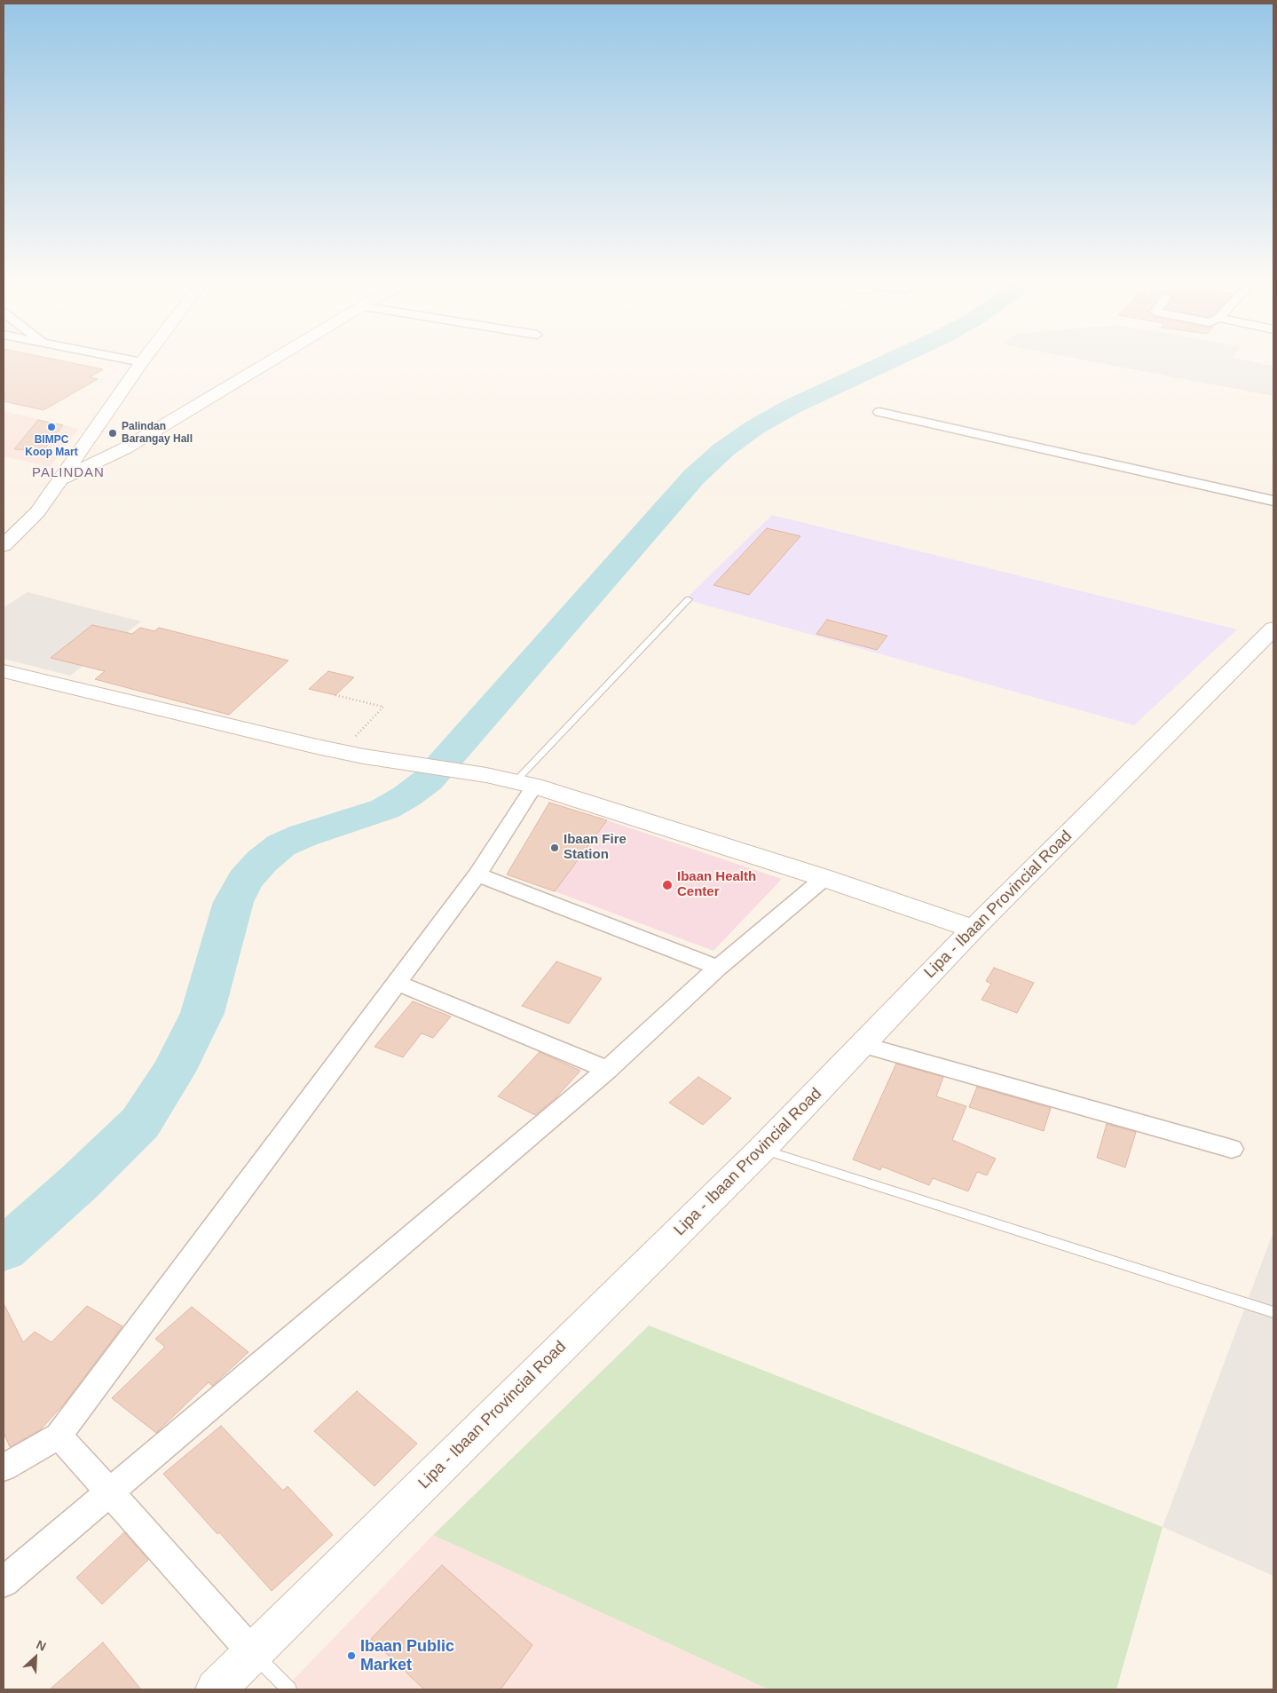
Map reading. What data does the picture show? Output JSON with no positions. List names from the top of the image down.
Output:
{
  "streets": {
    "main road": ["Lipa - Ibaan Provincial Road"]
  },
  "districts": ["PALINDAN"],
  "places": [
    "BIMPC Koop Mart",
    "Palindan Barangay Hall",
    "Ibaan Fire Station",
    "Ibaan Health Center",
    "Ibaan Public Market"
  ],
  "north": "top right"
}
